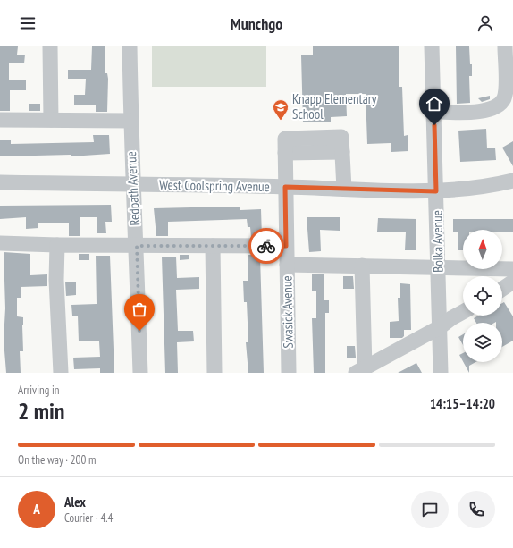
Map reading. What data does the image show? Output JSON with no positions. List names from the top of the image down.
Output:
{
  "streets": {
    "street": [
      "West Coolspring Avenue",
      "Redpath Avenue",
      "Bolka Avenue",
      "Swasick Avenue"
    ]
  },
  "crossings": [
    ["West Coolspring Avenue", "Redpath Avenue"],
    ["West Coolspring Avenue", "Bolka Avenue"],
    ["West Coolspring Avenue", "Swasick Avenue"]
  ],
  "places": {
    "school or university": ["Knapp Elementary School"]
  },
  "north": "top",
  "page": {
    "header": "Munchgo",
    "heading": ["2 min", "Arriving in", "14:15–14:20"],
    "panel": ["Alex", "Courier · 4.4"],
    "bar": "On the way · 200 m",
    "round": "A"
  }
}
